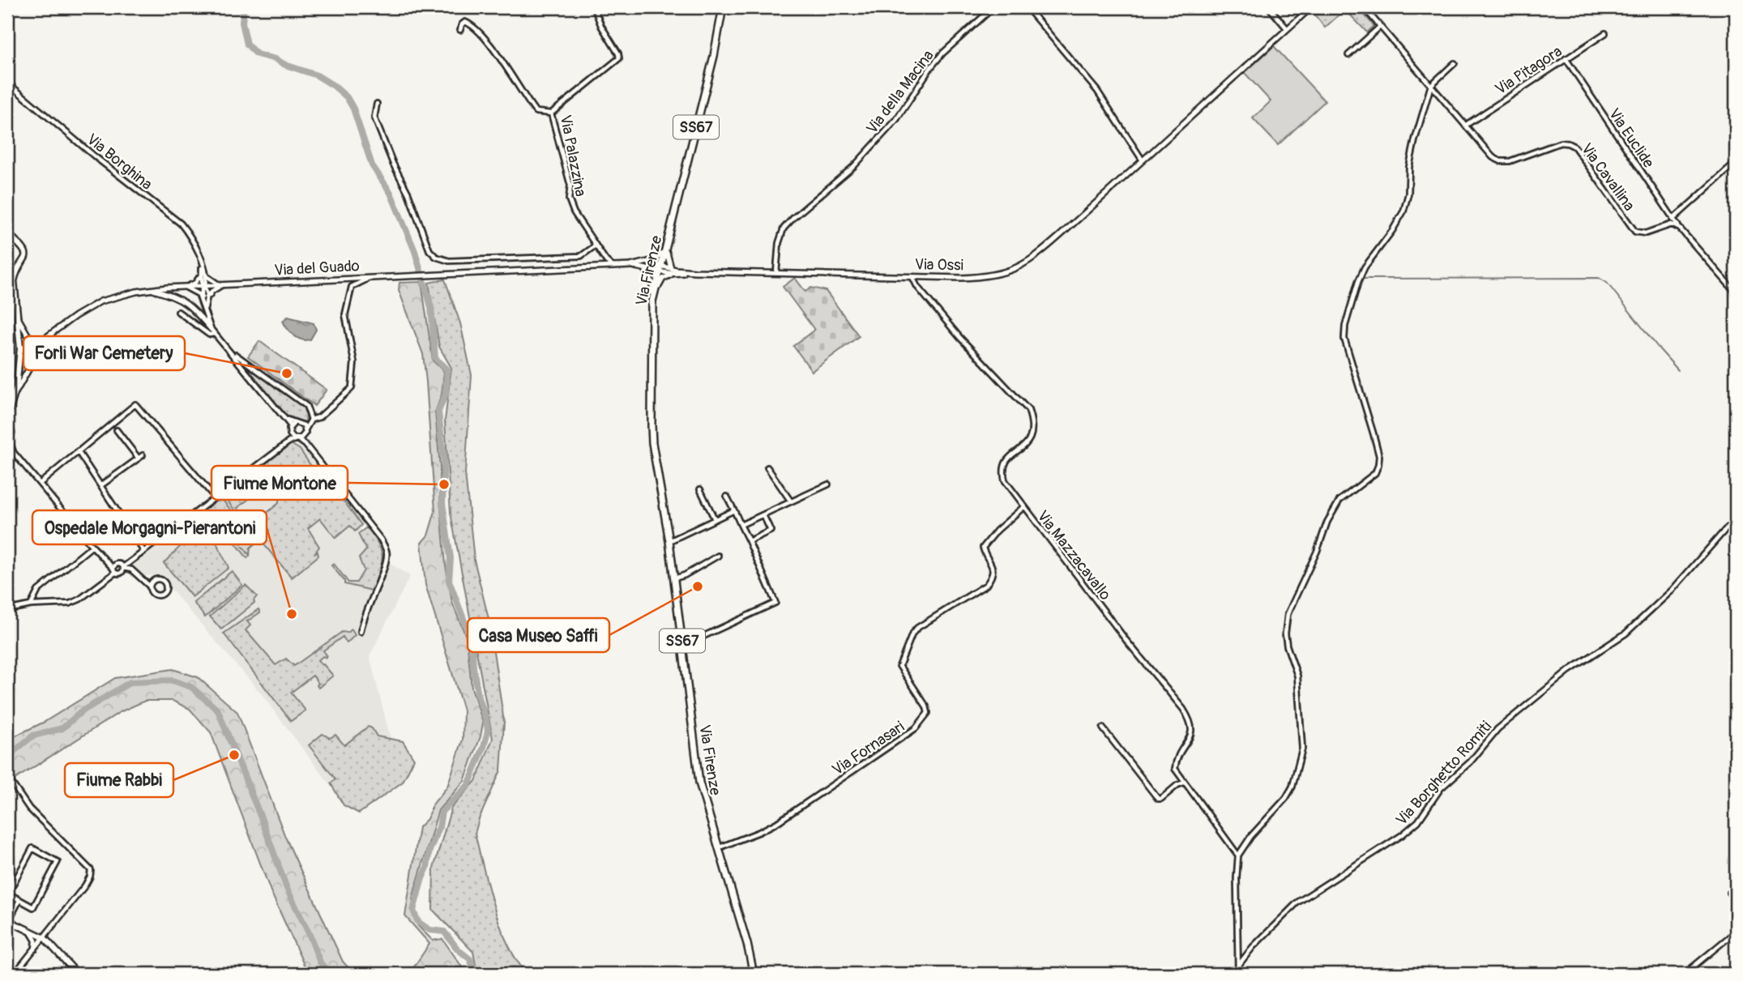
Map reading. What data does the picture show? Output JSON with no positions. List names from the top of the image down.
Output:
{
  "streets": {
    "main road": ["SS67", "Via Firenze"],
    "street": [
      "Via Pitagora",
      "Via della Macina",
      "Via Euclide",
      "Via Palazzina",
      "Via Borghina",
      "Via Cavallina",
      "Via Ossi",
      "Via del Guado",
      "Via Mazzacavallo",
      "Via Fornasari",
      "Via Borghetto Romiti"
    ]
  },
  "crossings": [
    ["Via Pitagora", "Via Euclide"],
    ["Via Pitagora", "Via Cavallina"],
    ["Via della Macina", "Via Ossi"],
    ["Via Euclide", "Via Cavallina"],
    ["Via Palazzina", "Via del Guado"],
    ["Via Borghina", "Via del Guado"],
    ["Via Ossi", "Via del Guado"],
    ["Via Ossi", "Via Firenze"],
    ["Via Ossi", "Via Mazzacavallo"],
    ["Via del Guado", "Via Firenze"],
    ["Via Firenze", "Via Fornasari"],
    ["Via Mazzacavallo", "Via Fornasari"]
  ],
  "places": [
    "Forli War Cemetery",
    "Fiume Montone",
    "Casa Museo Saffi",
    "Ospedale Morgagni-Pierantoni",
    "Fiume Rabbi"
  ]
}
